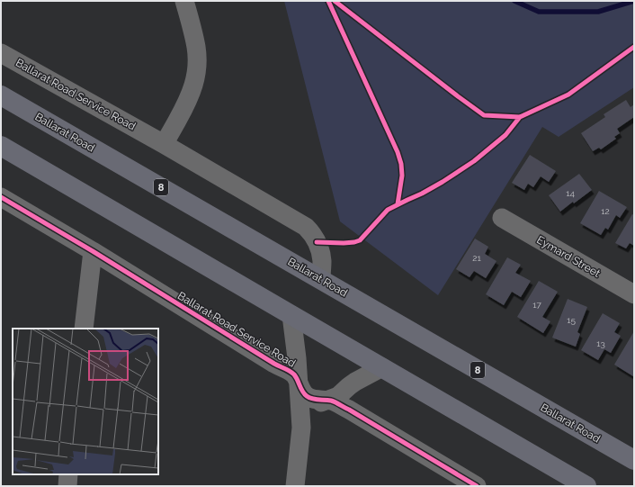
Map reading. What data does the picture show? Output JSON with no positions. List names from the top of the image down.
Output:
{
  "streets": {
    "highway": ["Ballarat Road", "8"],
    "street": ["Ballarat Road Service Road", "Eymard Street"]
  },
  "crossings": [
    ["Ballarat Road Service Road", "Ballarat Road"]
  ],
  "house_numbers": [
    "14",
    "12",
    "21",
    "17",
    "15",
    "13"
  ]
}
